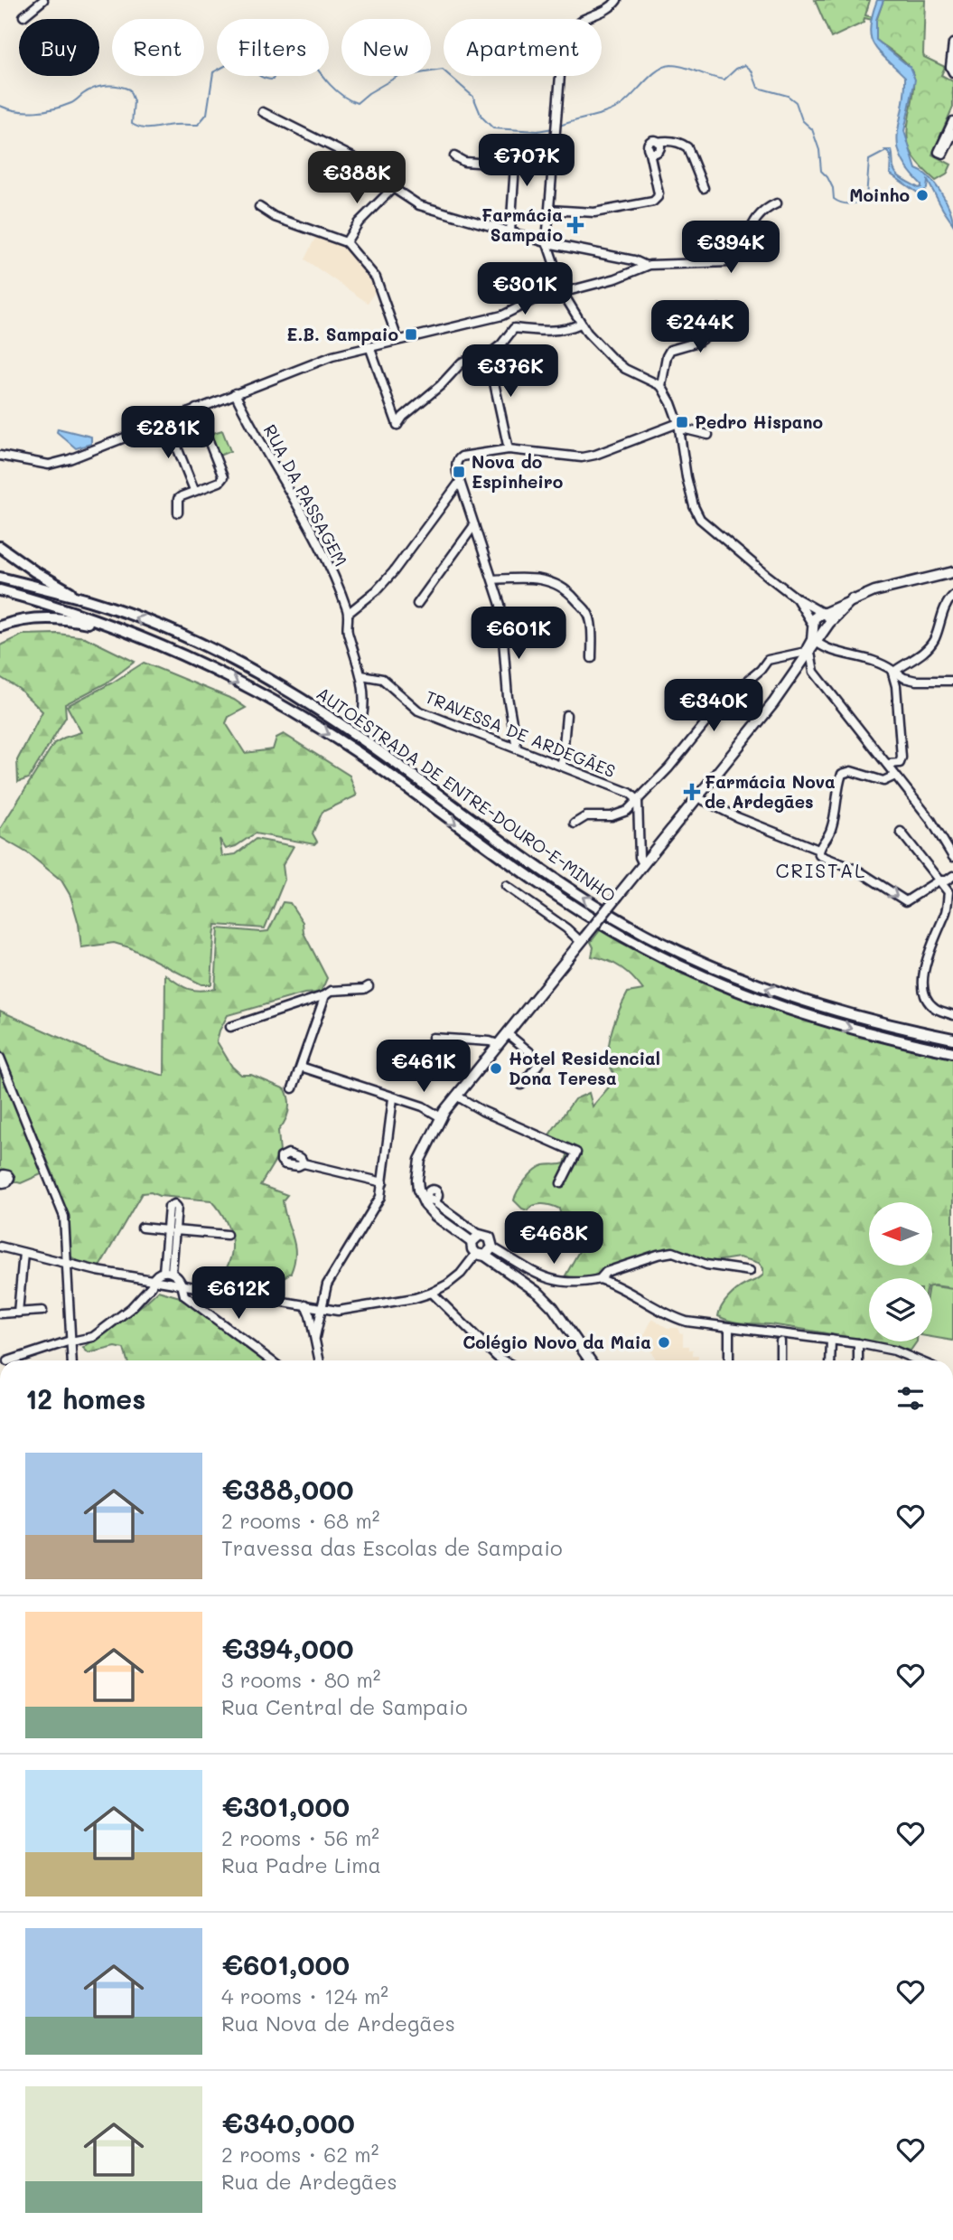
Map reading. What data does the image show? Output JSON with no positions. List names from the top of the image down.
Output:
{
  "streets": {
    "highway": ["AUTOESTRADA DE ENTRE-DOURO-E-MINHO"],
    "street": ["RUA DA PASSAGEM", "TRAVESSA DE ARDEGÃES"]
  },
  "districts": ["CRISTAL"],
  "places": {
    "other": ["Moinho", "Hotel Residencial Dona Teresa", "Colégio Novo da Maia"],
    "health": ["Farmácia Sampaio", "Farmácia Nova de Ardegães"],
    "transit": ["E.B. Sampaio", "Pedro Hispano", "Nova do Espinheiro"]
  },
  "north": "left",
  "page": {
    "chip": [
      "Buy",
      "Rent",
      "Filters",
      "New",
      "Apartment"
    ],
    "price": [
      "€707K",
      "€388K",
      "€394K",
      "€301K",
      "€244K",
      "€376K",
      "€281K",
      "€601K",
      "€340K",
      "€461K",
      "€468K",
      "€612K"
    ],
    "heading": "12 homes",
    "list": [
      {
        "name": "€388,000",
        "note": "2 rooms · 68 m² · Travessa das Escolas de Sampaio"
      },
      {
        "name": "€394,000",
        "note": "3 rooms · 80 m² · Rua Central de Sampaio"
      },
      {
        "name": "€301,000",
        "note": "2 rooms · 56 m² · Rua Padre Lima"
      },
      {
        "name": "€601,000",
        "note": "4 rooms · 124 m² · Rua Nova de Ardegães"
      },
      {
        "name": "€340,000",
        "note": "2 rooms · 62 m² · Rua de Ardegães"
      }
    ]
  }
}
